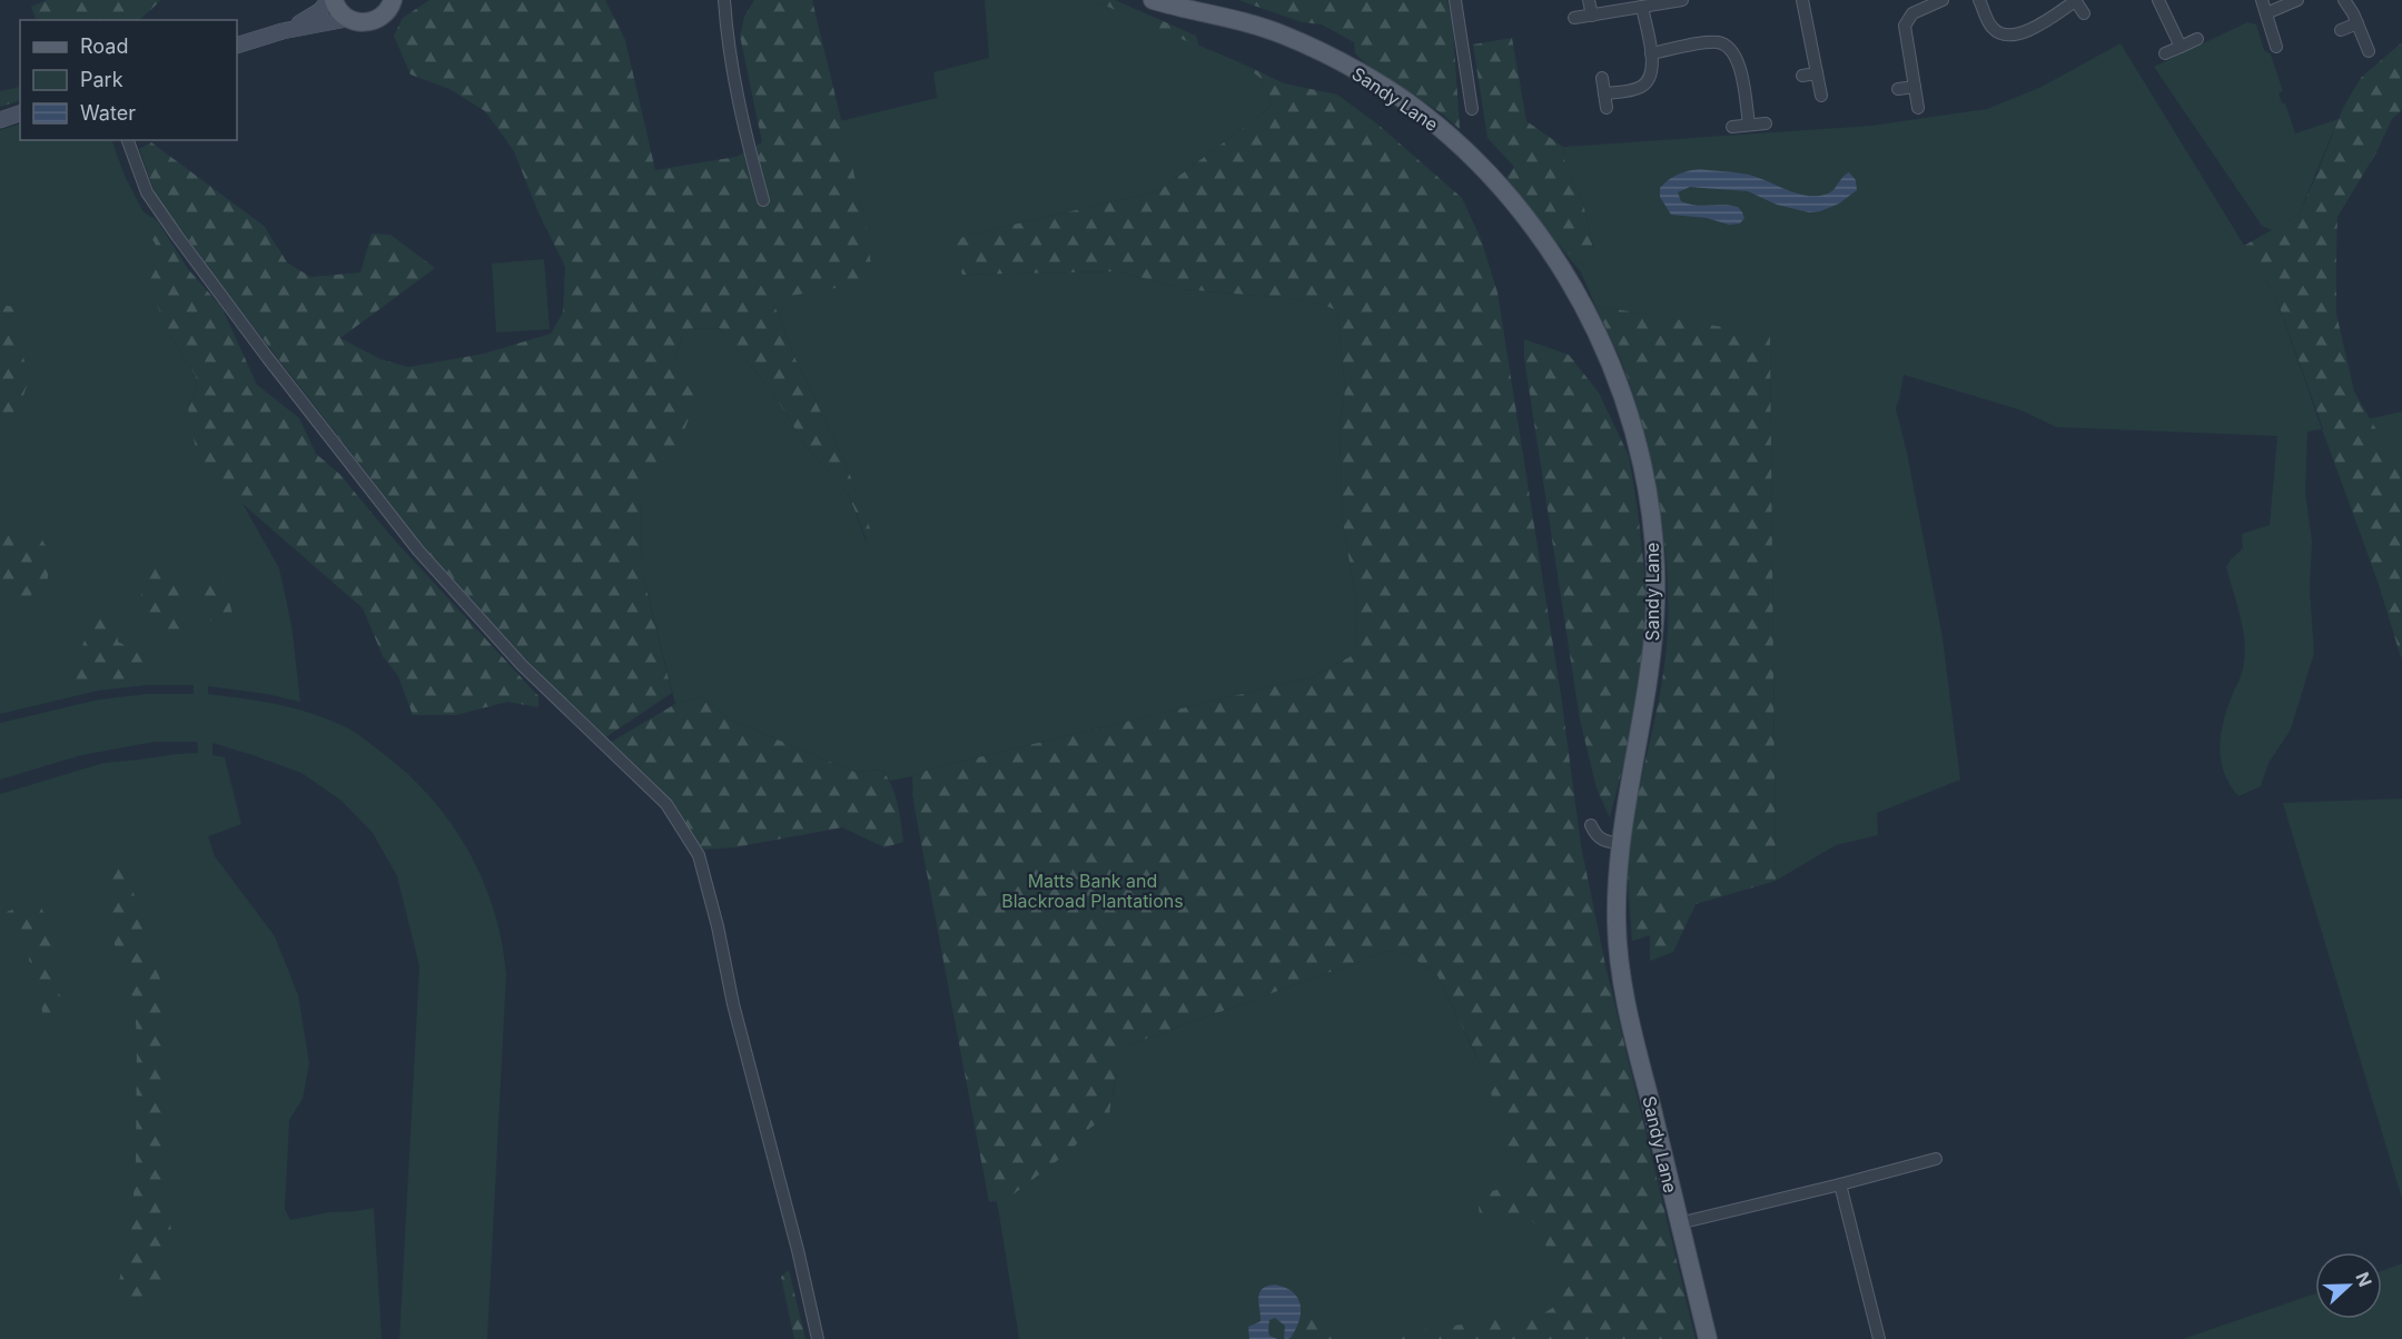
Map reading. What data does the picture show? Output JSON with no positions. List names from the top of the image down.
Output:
{
  "streets": {
    "main road": ["Sandy Lane"]
  },
  "parks": ["Matts Bank and Blackroad Plantations"],
  "legend": ["Road", "Park", "Water"],
  "north": "right"
}
